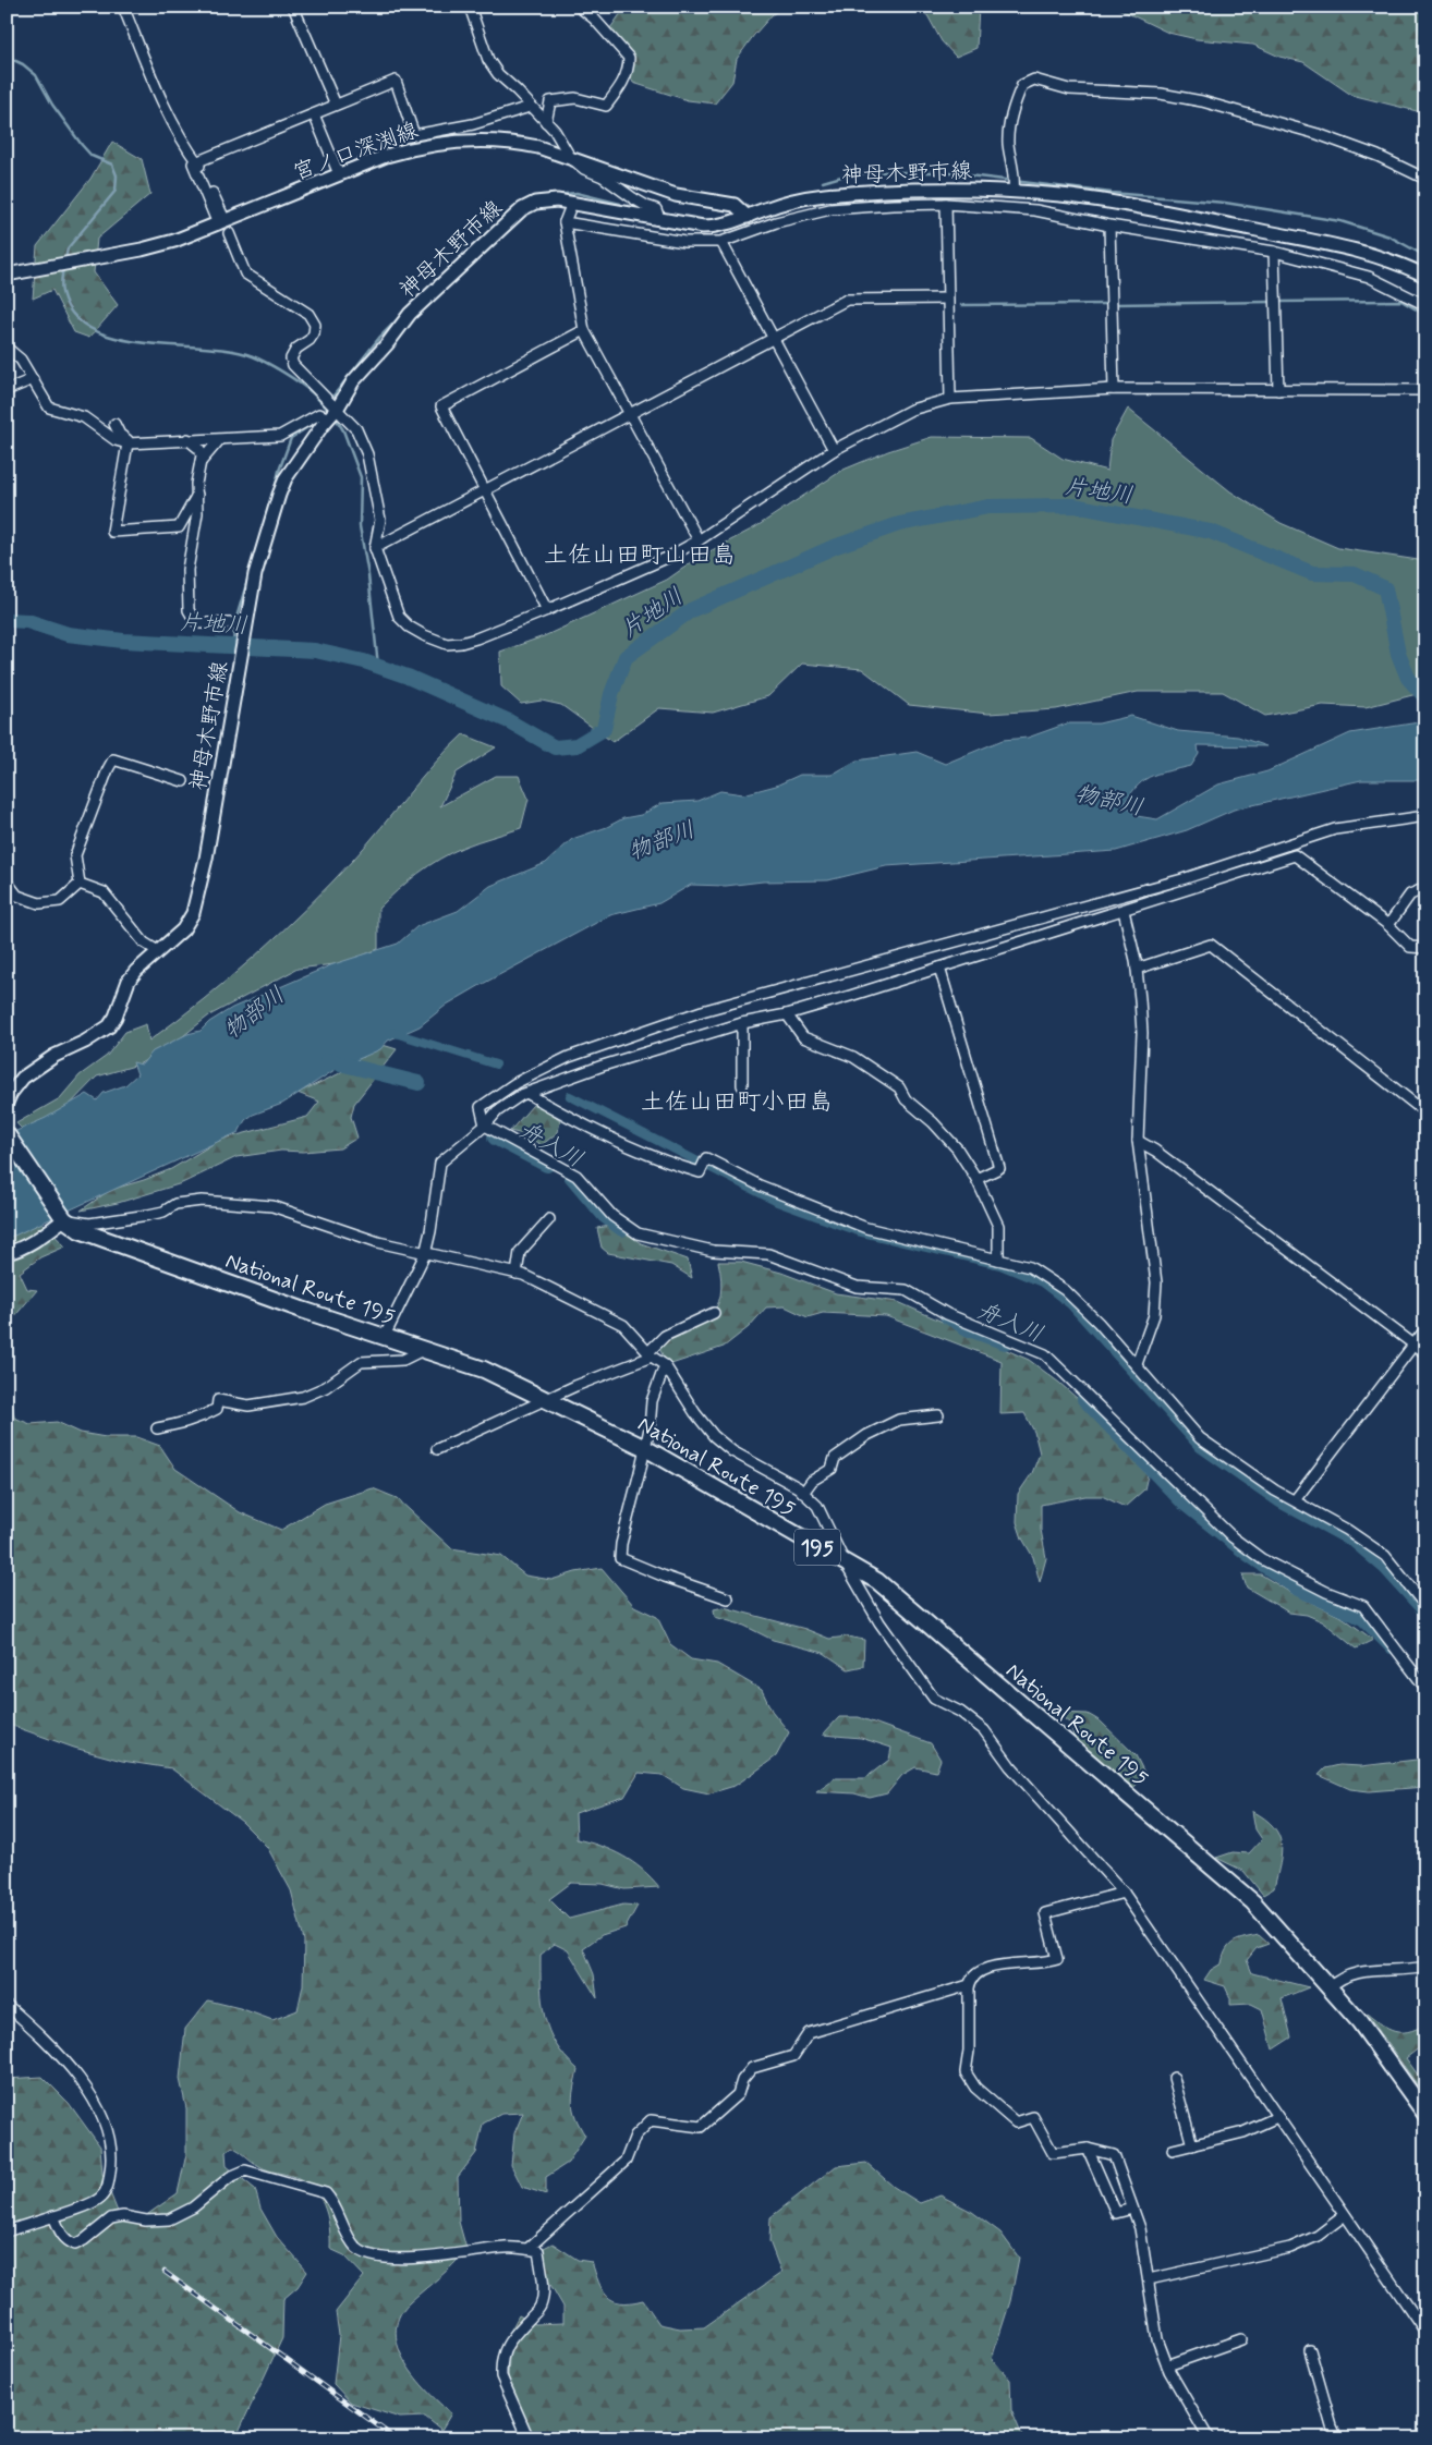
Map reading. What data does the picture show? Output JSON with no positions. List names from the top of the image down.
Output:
{
  "streets": {
    "highway": ["National Route 195", "195"],
    "main road": ["宮ノ口深渕線", "神母木野市線"]
  },
  "crossings": [
    ["宮ノ口深渕線", "神母木野市線"]
  ],
  "districts": ["土佐山田町山田島", "土佐山田町小田島"],
  "water": ["片地川", "物部川", "舟入川"]
}
